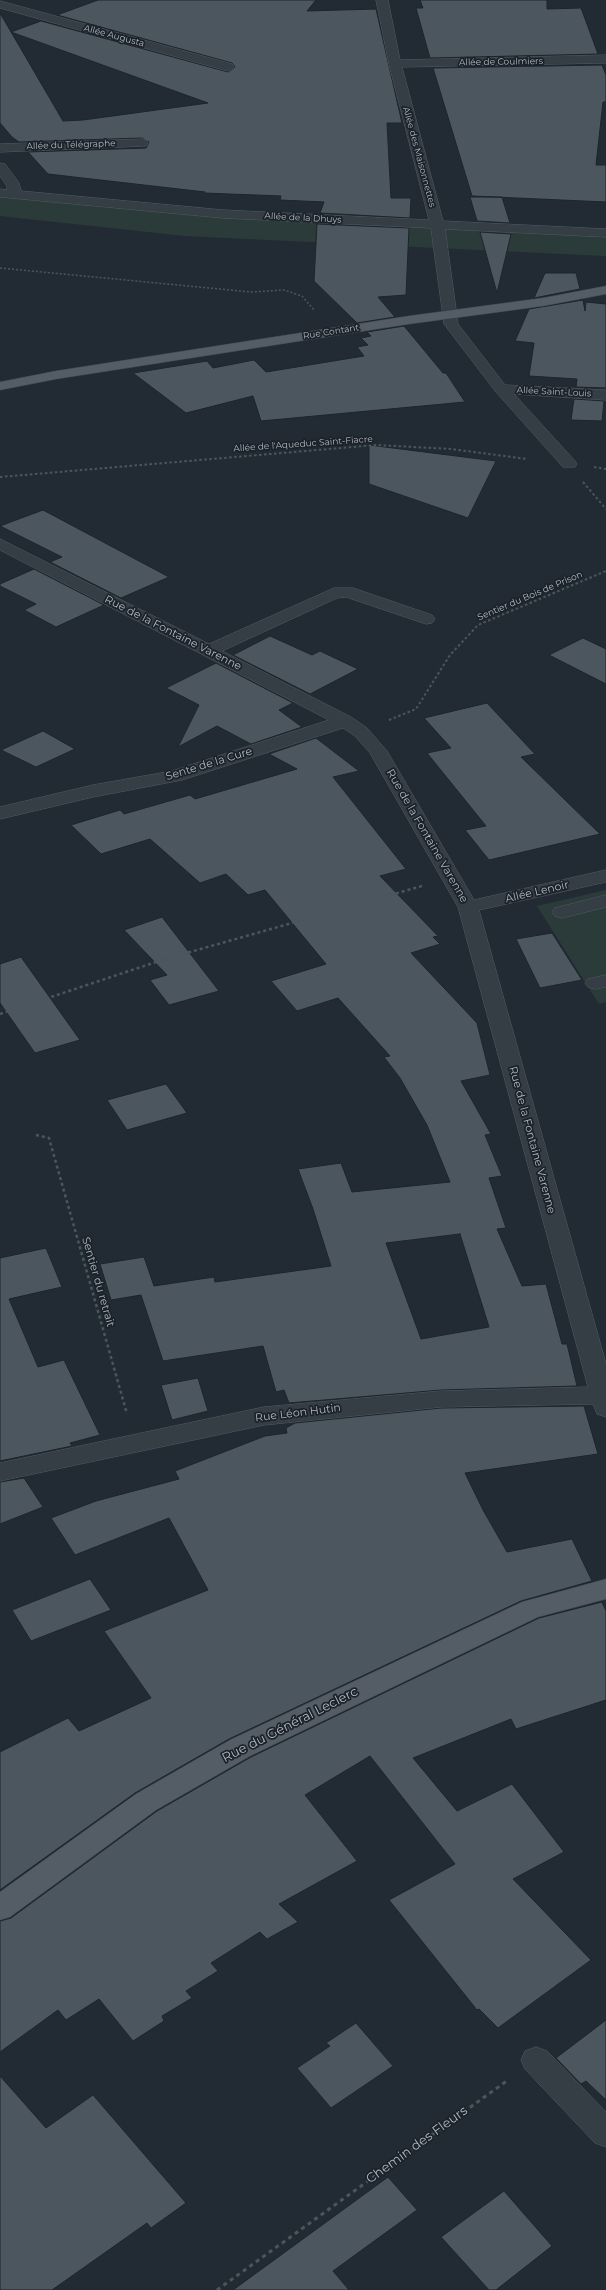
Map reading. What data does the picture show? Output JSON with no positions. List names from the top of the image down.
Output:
{
  "streets": {
    "main road": ["Rue Contant", "Rue du Général Leclerc"],
    "street": [
      "Allée Augusta",
      "Allée de Coulmiers",
      "Allée du Télégraphe",
      "Allée des Maisonnettes",
      "Allée de la Dhuys",
      "Allée Saint-Louis",
      "Rue de la Fontaine Varenne",
      "Sente de la Cure",
      "Allée Lenoir",
      "Rue Léon Hutin"
    ],
    "path": [
      "Allée de l'Aqueduc Saint-Fiacre",
      "Sentier du Bois de Prison",
      "Sentier du retrait",
      "Chemin des Fleurs"
    ]
  },
  "crossings": [
    ["Allée de Coulmiers", "Allée des Maisonnettes"],
    ["Allée des Maisonnettes", "Allée de la Dhuys"],
    ["Allée des Maisonnettes", "Rue Contant"],
    ["Allée des Maisonnettes", "Allée Saint-Louis"],
    ["Allée des Maisonnettes", "Allée de l'Aqueduc Saint-Fiacre"],
    ["Sentier du Bois de Prison", "Rue de la Fontaine Varenne"],
    ["Rue de la Fontaine Varenne", "Sente de la Cure"],
    ["Rue de la Fontaine Varenne", "Allée Lenoir"],
    ["Rue de la Fontaine Varenne", "Rue Léon Hutin"],
    ["Sentier du retrait", "Rue Léon Hutin"]
  ]
}
